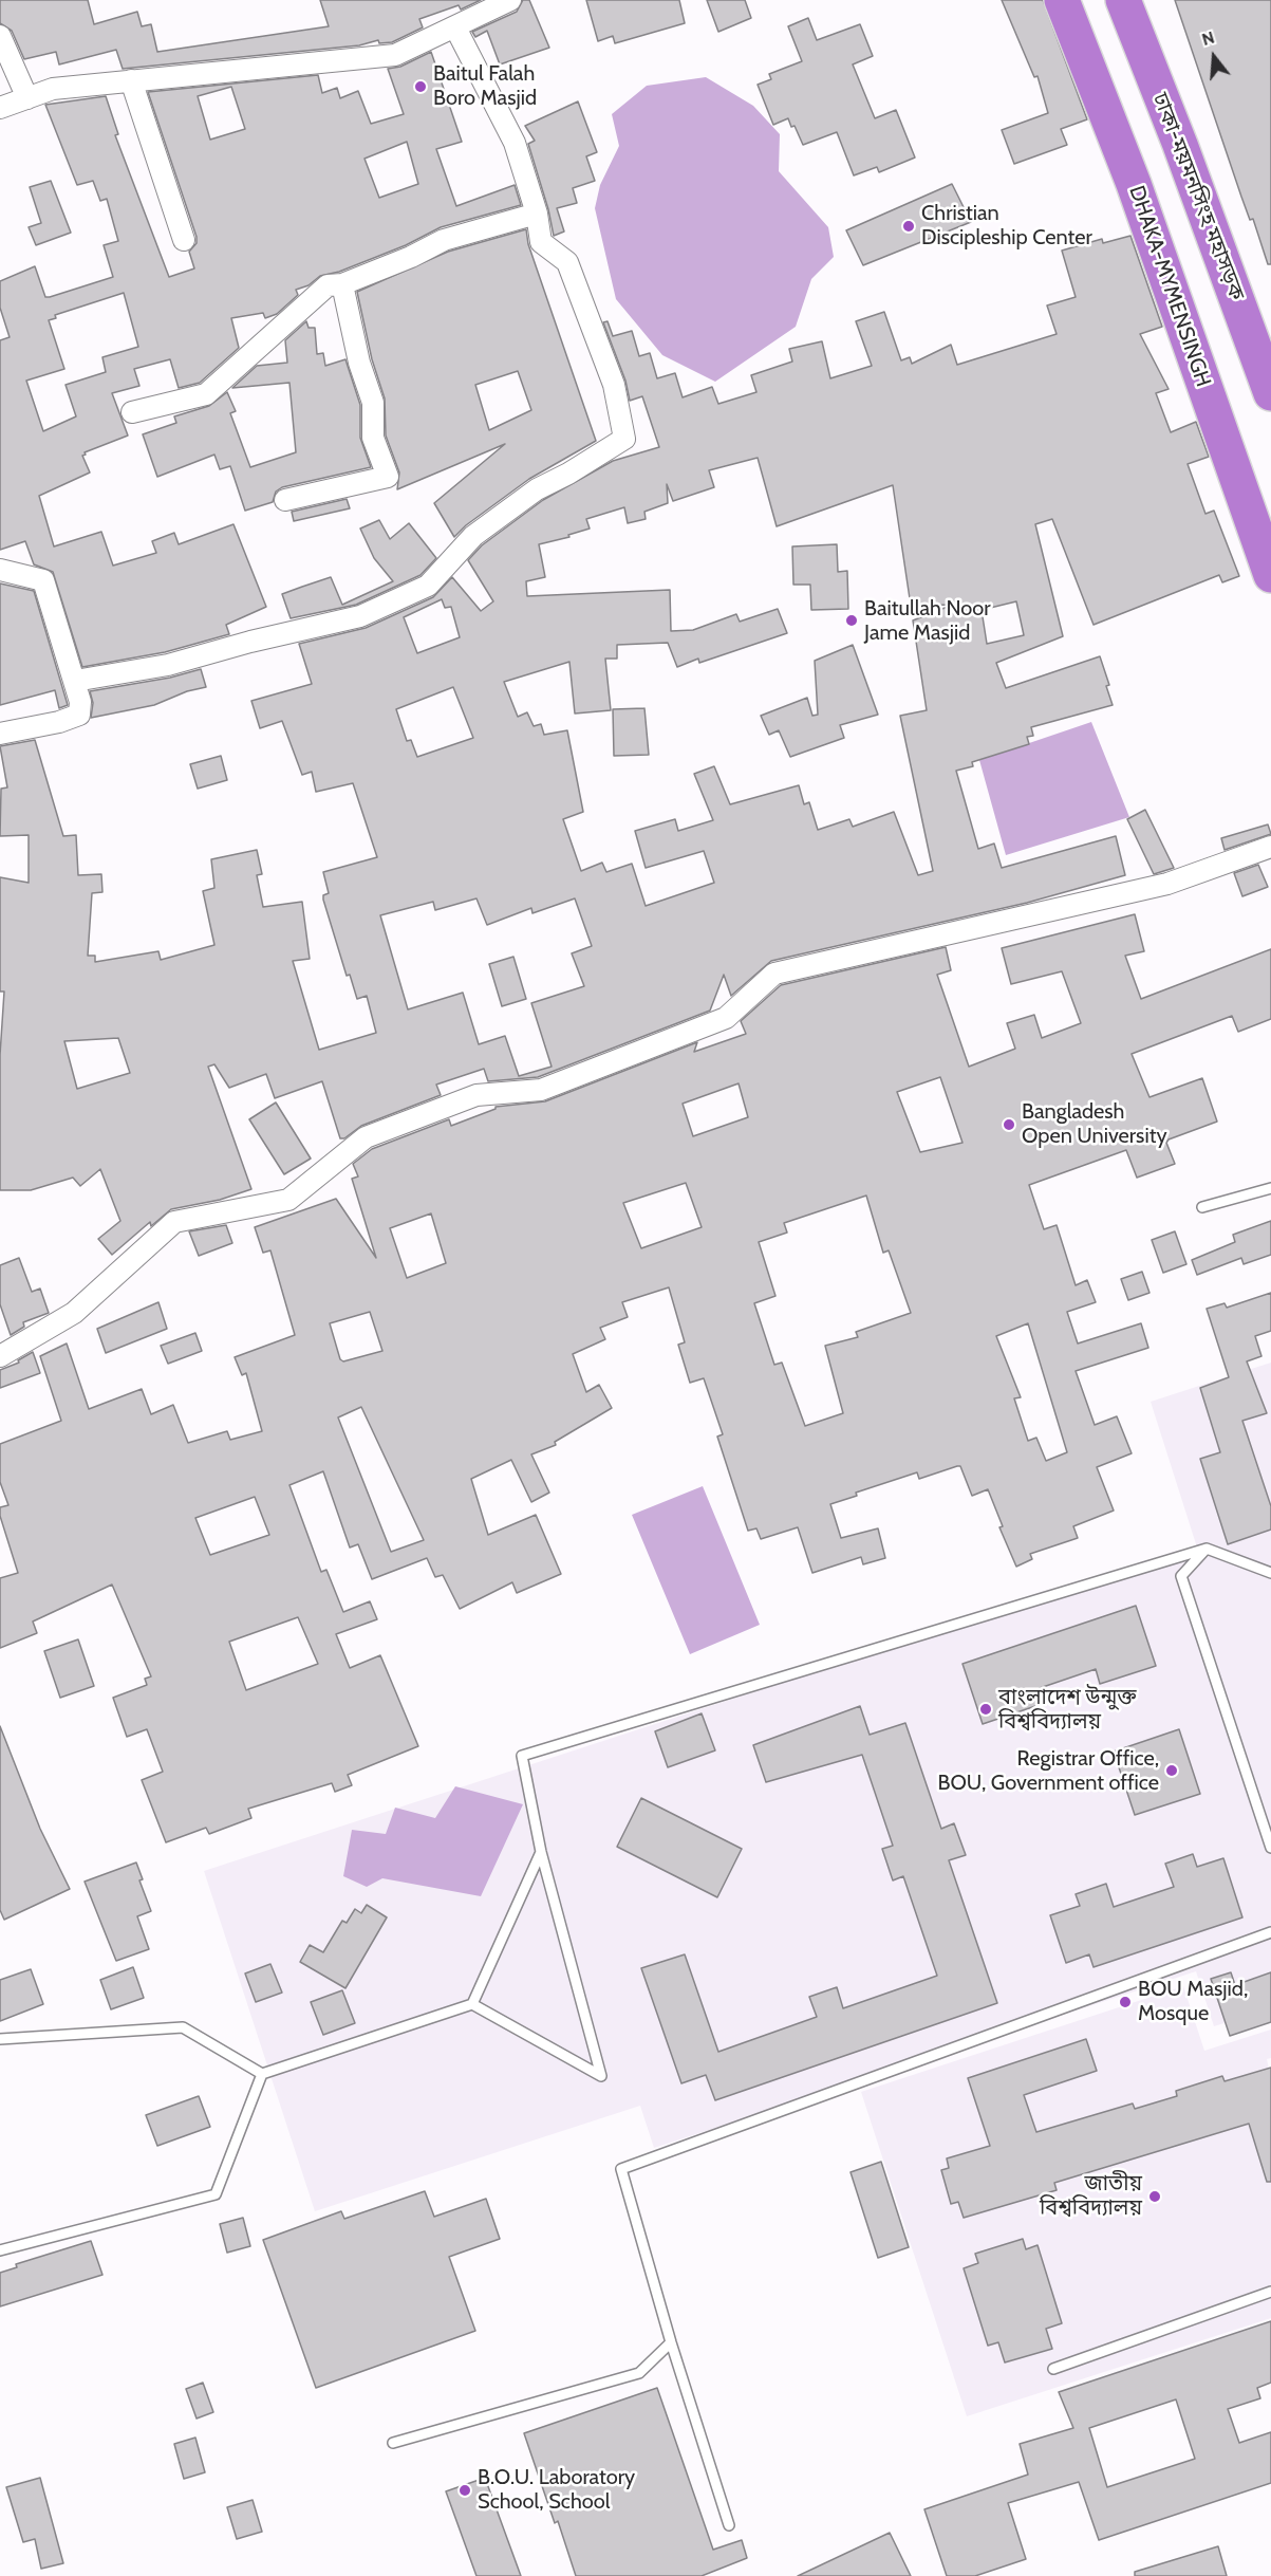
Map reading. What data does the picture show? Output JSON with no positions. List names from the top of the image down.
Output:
{
  "streets": {
    "highway": ["ঢাকা-ময়মনসিংহ মহাসড়ক", "DHAKA-MYMENSINGH"]
  },
  "places": [
    "Baitul Falah Boro Masjid",
    "Christian Discipleship Center",
    "Baitullah Noor Jame Masjid",
    "Bangladesh Open University",
    "বাংলাদেশ উন্মুক্ত বিশ্ববিদ্যালয়",
    "Registrar Office, BOU, Government office",
    "BOU Masjid, Mosque",
    "জাতীয় বিশ্ববিদ্যালয়",
    "B.O.U. Laboratory School, School"
  ],
  "north": "top"
}
